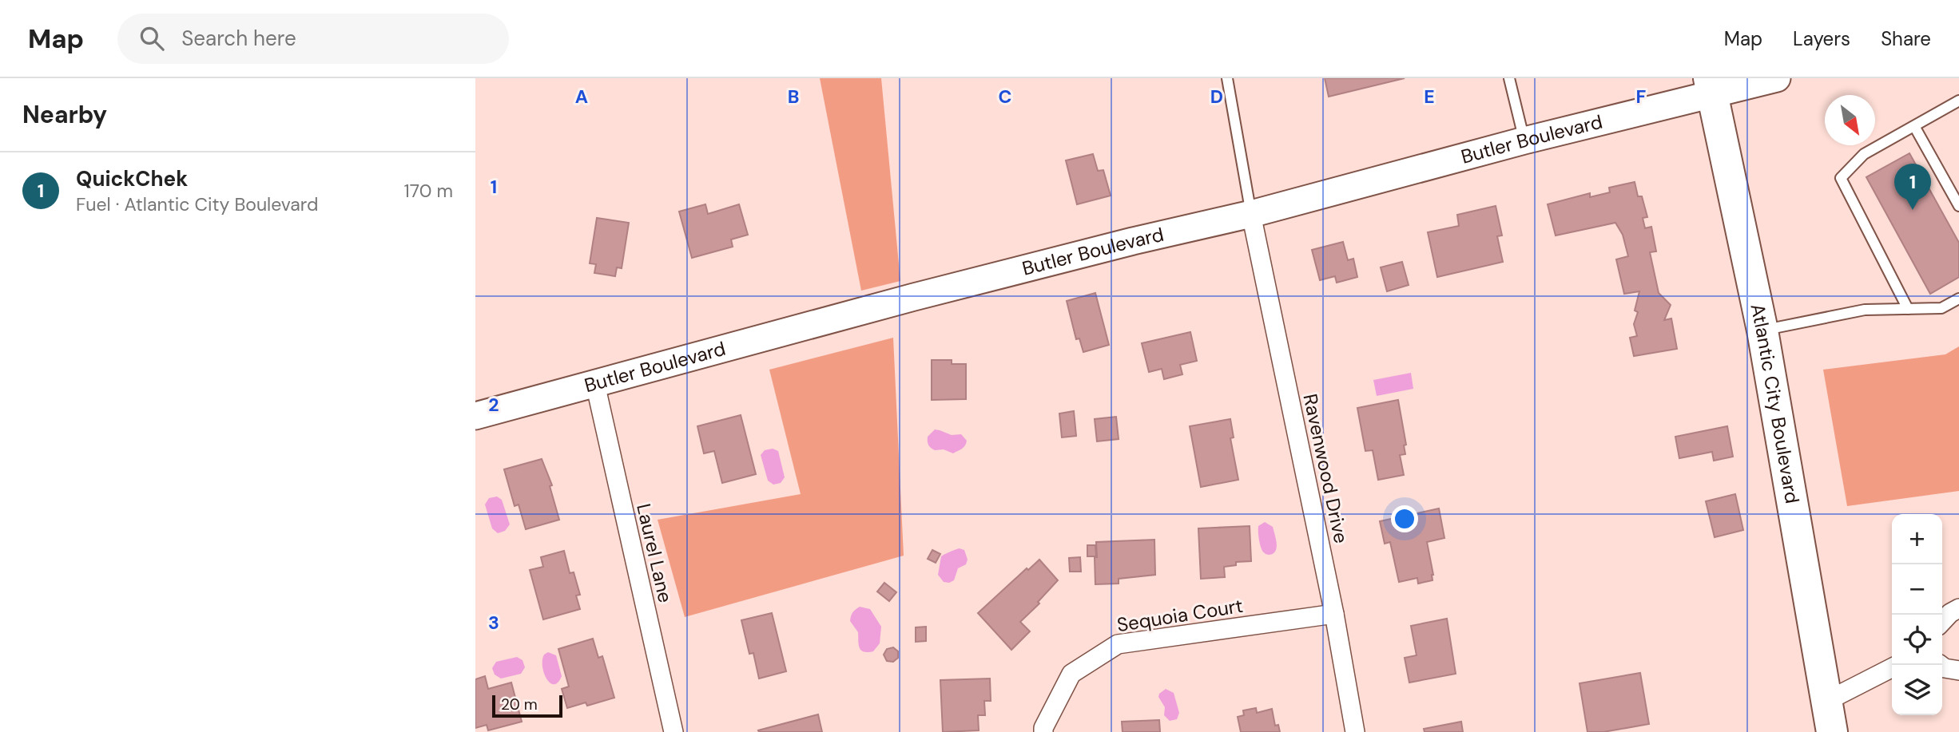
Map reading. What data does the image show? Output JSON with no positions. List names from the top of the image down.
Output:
{
  "streets": {
    "highway": ["Atlantic City Boulevard"],
    "street": [
      "Butler Boulevard",
      "Ravenwood Drive",
      "Laurel Lane",
      "Sequoia Court"
    ]
  },
  "crossings": [
    ["Butler Boulevard", "Atlantic City Boulevard"],
    ["Butler Boulevard", "Ravenwood Drive"],
    ["Butler Boulevard", "Laurel Lane"],
    ["Ravenwood Drive", "Sequoia Court"]
  ],
  "scale_bar": "20 m",
  "north": "bottom right",
  "page": {
    "header": "Map",
    "search": "Search here",
    "nav": ["Map", "Layers", "Share"],
    "heading": "Nearby",
    "list": [
      {
        "mark": "1",
        "name": "QuickChek",
        "note": "Fuel · Atlantic City Boulevard",
        "value": "170 m"
      }
    ],
    "pins": "1",
    "map_buttons": ["+", "−"],
    "scale": "20 m"
  },
  "grid": {
    "columns": [
      "A",
      "B",
      "C",
      "D",
      "E",
      "F"
    ],
    "rows": ["1", "2", "3"]
  }
}
